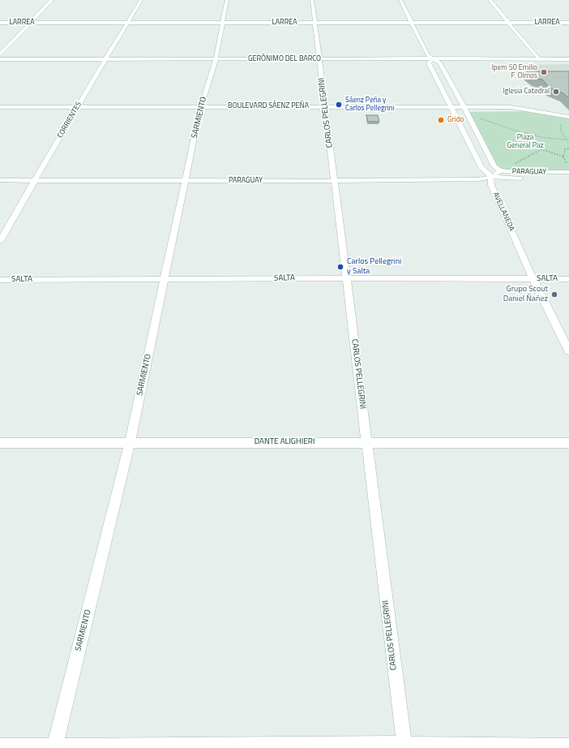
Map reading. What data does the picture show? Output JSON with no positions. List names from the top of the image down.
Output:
{
  "streets": {
    "street": [
      "LARREA",
      "GERÓNIMO DEL BARCO",
      "BOULEVARD SÁENZ PEÑA",
      "CARLOS PELLEGRINI",
      "SARMIENTO",
      "CORRIENTES",
      "PARAGUAY",
      "AVELLANEDA",
      "SALTA",
      "DANTE ALIGHIERI"
    ]
  },
  "crossings": [
    ["LARREA", "CARLOS PELLEGRINI"],
    ["LARREA", "SARMIENTO"],
    ["LARREA", "CORRIENTES"],
    ["GERÓNIMO DEL BARCO", "CARLOS PELLEGRINI"],
    ["GERÓNIMO DEL BARCO", "SARMIENTO"],
    ["GERÓNIMO DEL BARCO", "CORRIENTES"],
    ["BOULEVARD SÁENZ PEÑA", "CARLOS PELLEGRINI"],
    ["BOULEVARD SÁENZ PEÑA", "SARMIENTO"],
    ["BOULEVARD SÁENZ PEÑA", "CORRIENTES"],
    ["CARLOS PELLEGRINI", "PARAGUAY"],
    ["CARLOS PELLEGRINI", "SALTA"],
    ["CARLOS PELLEGRINI", "DANTE ALIGHIERI"],
    ["SARMIENTO", "PARAGUAY"],
    ["SARMIENTO", "SALTA"],
    ["SARMIENTO", "DANTE ALIGHIERI"],
    ["CORRIENTES", "PARAGUAY"],
    ["PARAGUAY", "AVELLANEDA"],
    ["AVELLANEDA", "SALTA"]
  ],
  "parks": ["Plaza General Paz"],
  "places": [
    "Ipem 50 Emilio F. Olmos",
    "Iglesia Catedral",
    "Sáenz Peña y Carlos Pellegrini",
    "Grido",
    "Carlos Pellegrini y Salta",
    "Grupo Scout Daniel Ñañez"
  ]
}
